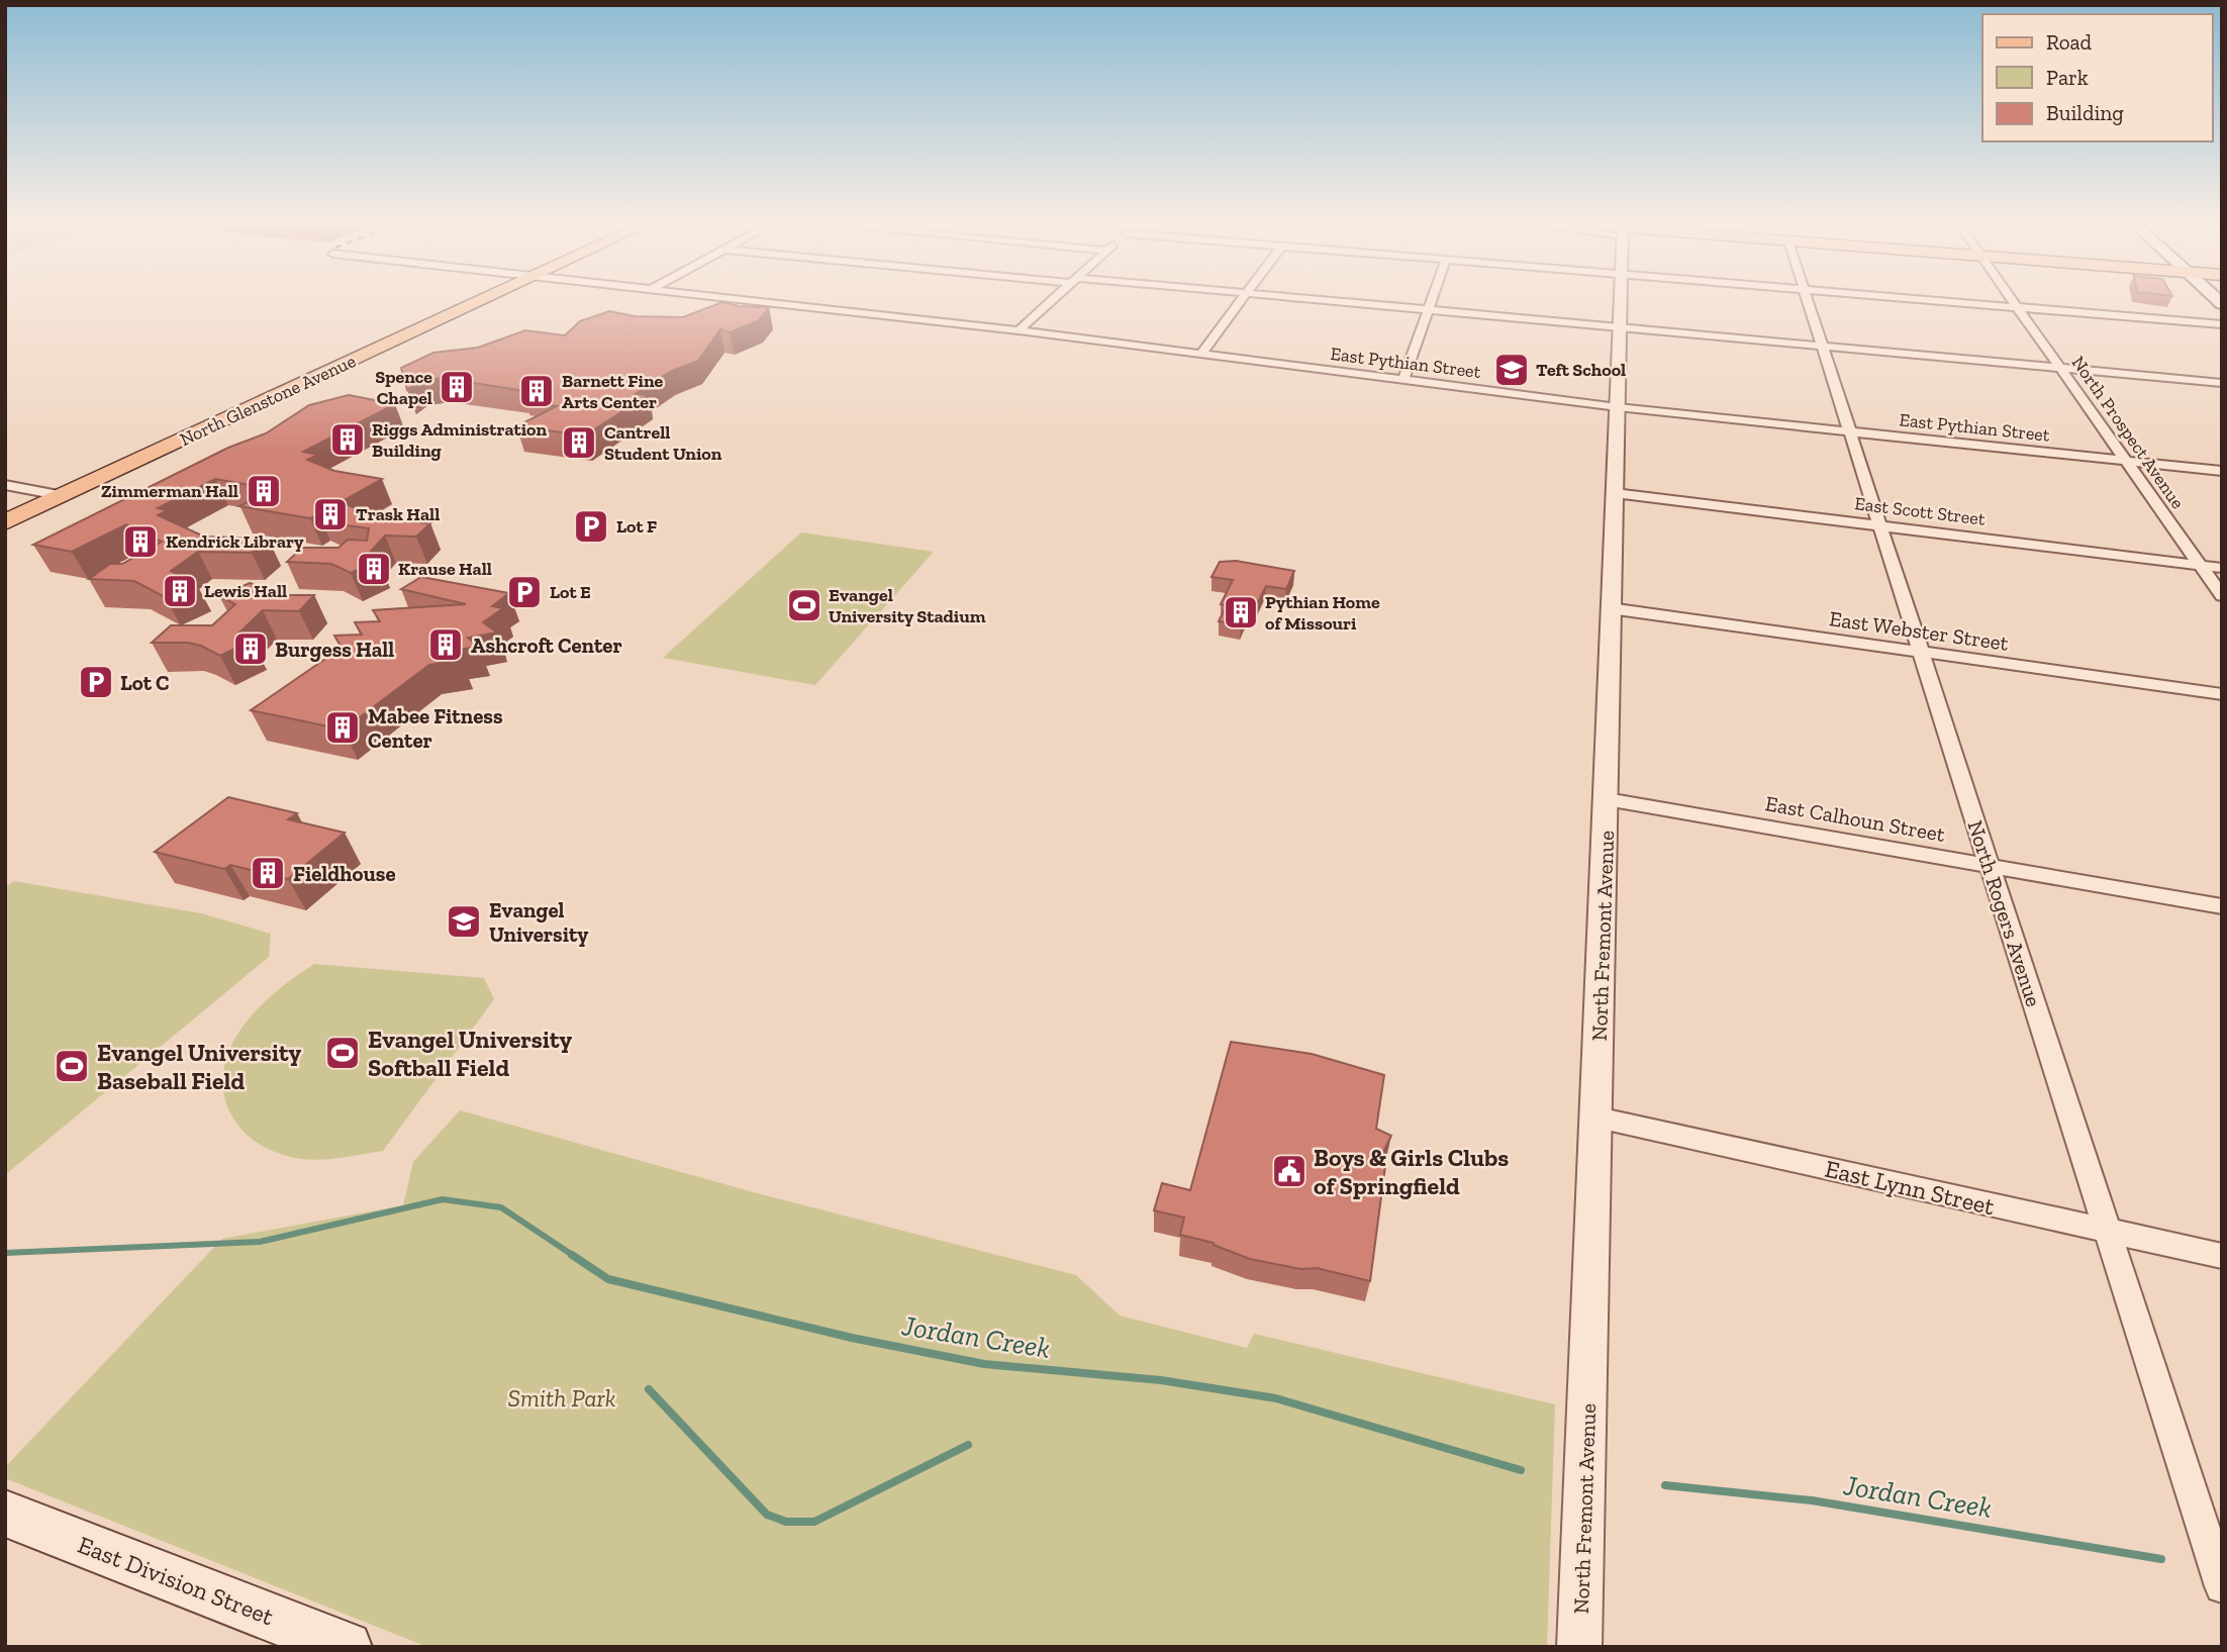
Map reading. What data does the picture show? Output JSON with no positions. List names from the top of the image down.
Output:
{
  "streets": {
    "main road": ["North Glenstone Avenue", "East Division Street"],
    "street": [
      "East Pythian Street",
      "North Prospect Avenue",
      "East Scott Street",
      "East Webster Street",
      "East Calhoun Street",
      "North Rogers Avenue",
      "North Fremont Avenue",
      "East Lynn Street"
    ]
  },
  "crossings": [
    ["East Pythian Street", "North Prospect Avenue"],
    ["East Pythian Street", "North Rogers Avenue"],
    ["East Pythian Street", "North Fremont Avenue"],
    ["North Prospect Avenue", "East Scott Street"],
    ["East Scott Street", "North Rogers Avenue"],
    ["East Scott Street", "North Fremont Avenue"],
    ["East Webster Street", "North Rogers Avenue"],
    ["East Webster Street", "North Fremont Avenue"],
    ["East Calhoun Street", "North Rogers Avenue"],
    ["East Calhoun Street", "North Fremont Avenue"],
    ["North Rogers Avenue", "East Lynn Street"],
    ["North Fremont Avenue", "East Lynn Street"]
  ],
  "water": ["Jordan Creek"],
  "parks": ["Smith Park"],
  "places": {
    "school or university": ["Teft School", "Evangel University"],
    "building": [
      "Spence Chapel",
      "Barnett Fine Arts Center",
      "Riggs Administration Building",
      "Cantrell Student Union",
      "Zimmerman Hall",
      "Trask Hall",
      "Kendrick Library",
      "Krause Hall",
      "Lewis Hall",
      "Pythian Home of Missouri",
      "Ashcroft Center",
      "Burgess Hall",
      "Mabee Fitness Center",
      "Fieldhouse"
    ],
    "parking": ["Lot F", "Lot E", "Lot C"],
    "sports": ["Evangel University Stadium", "Evangel University Softball Field", "Evangel University Baseball Field"],
    "public building": ["Boys & Girls Clubs of Springfield"]
  },
  "legend": ["Road", "Park", "Building"]
}
